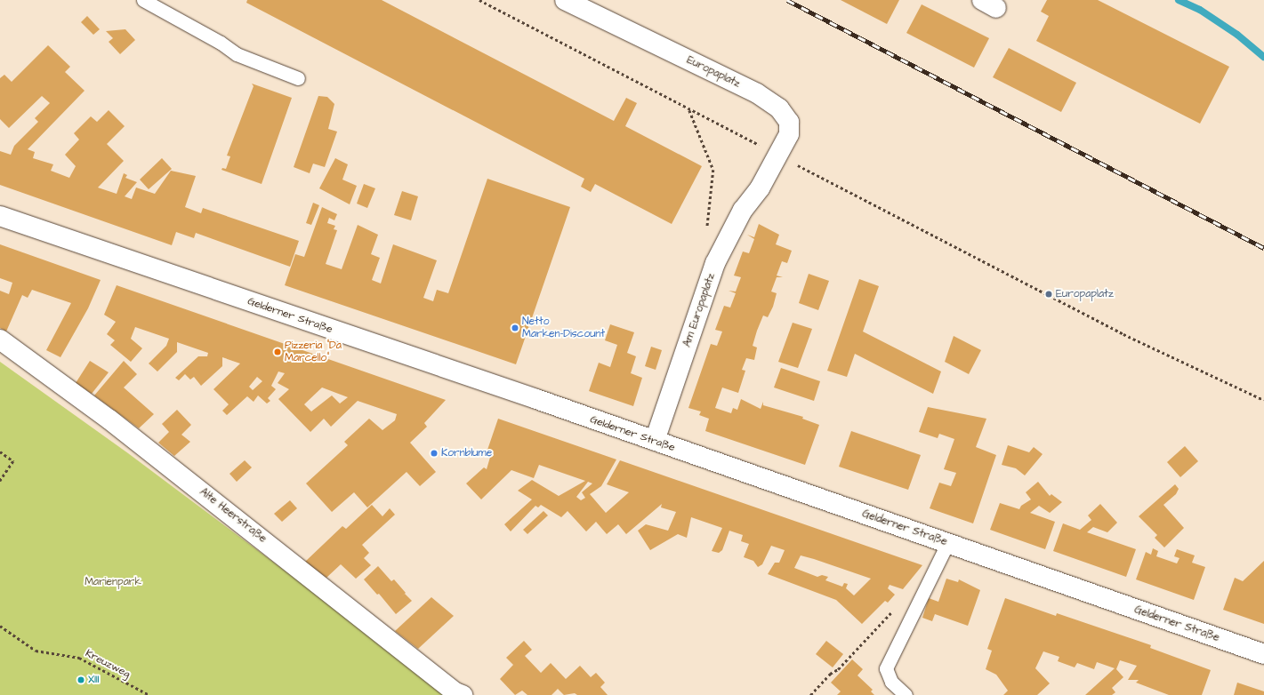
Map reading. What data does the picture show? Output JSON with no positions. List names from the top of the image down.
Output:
{
  "streets": {
    "street": [
      "Europaplatz",
      "Am Europaplatz",
      "Gelderner Straße",
      "Alte Heerstraße"
    ],
    "path": ["Kreuzweg"]
  },
  "crossings": [
    ["Europaplatz", "Am Europaplatz"],
    ["Am Europaplatz", "Gelderner Straße"]
  ],
  "parks": ["Marienpark"],
  "places": [
    "Europaplatz",
    "Netto Marken-Discount",
    "Pizzeria \"Da Marcello\"",
    "Kornblume",
    "XIII"
  ]
}
